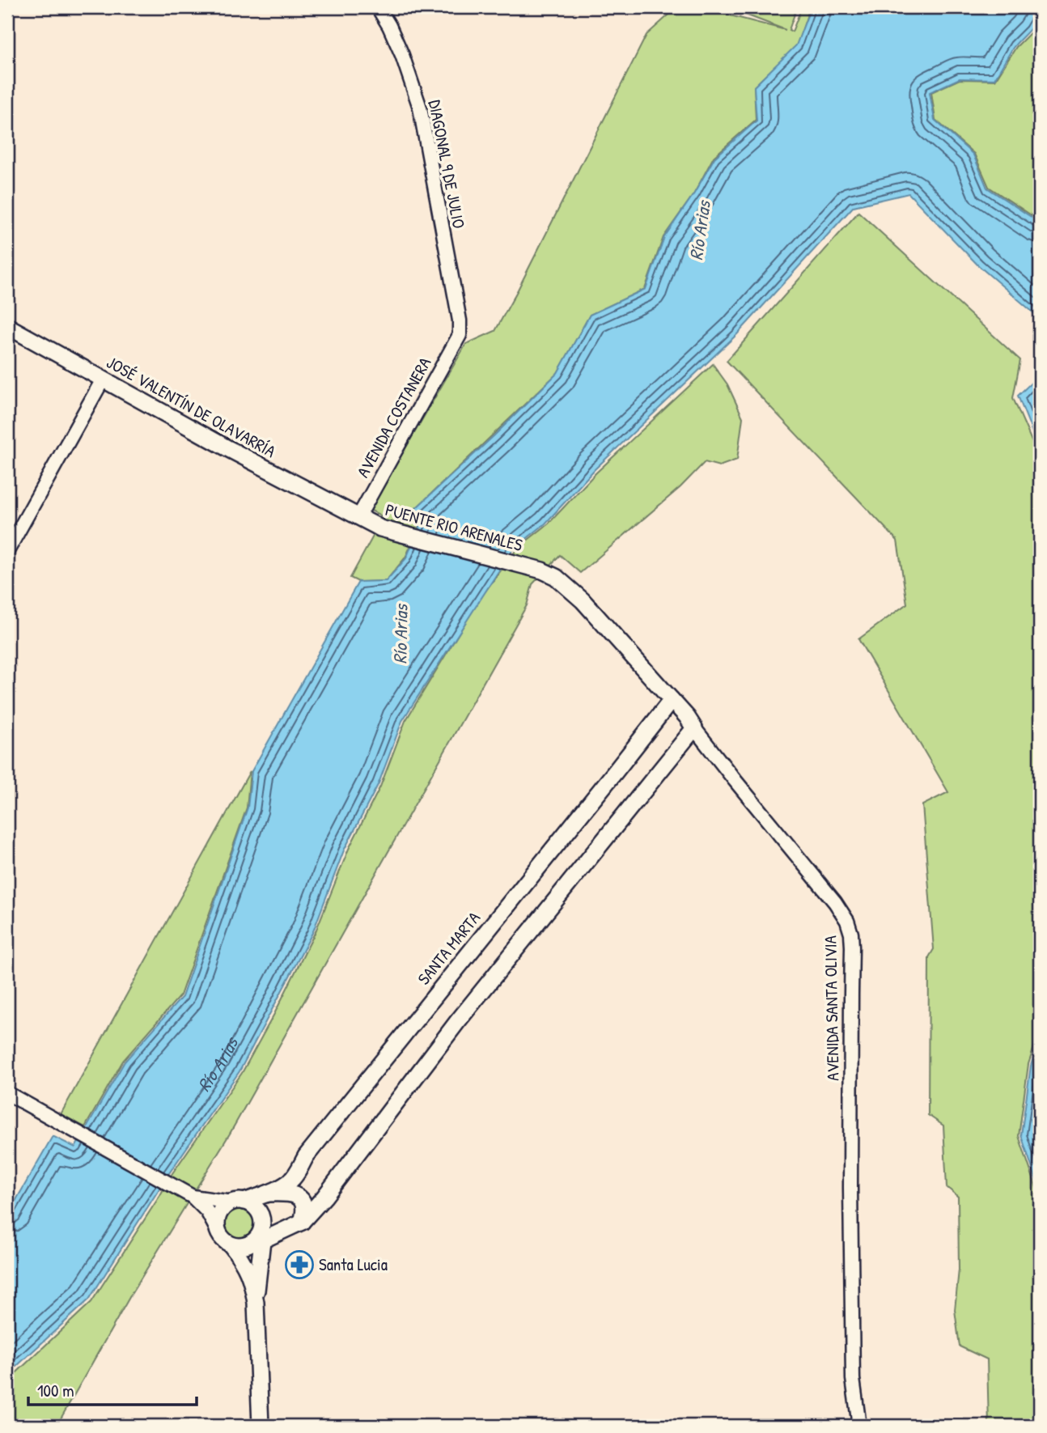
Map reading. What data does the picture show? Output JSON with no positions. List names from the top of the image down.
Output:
{
  "streets": {
    "main road": [
      "JOSÉ VALENTÍN DE OLAVARRÍA",
      "PUENTE RIO ARENALES",
      "SANTA MARTA",
      "AVENIDA SANTA OLIVIA"
    ],
    "street": ["DIAGONAL 9 DE JULIO", "AVENIDA COSTANERA"]
  },
  "crossings": [
    ["DIAGONAL 9 DE JULIO", "AVENIDA COSTANERA"],
    ["JOSÉ VALENTÍN DE OLAVARRÍA", "AVENIDA COSTANERA"],
    ["JOSÉ VALENTÍN DE OLAVARRÍA", "PUENTE RIO ARENALES"],
    ["AVENIDA COSTANERA", "PUENTE RIO ARENALES"],
    ["PUENTE RIO ARENALES", "AVENIDA SANTA OLIVIA"],
    ["SANTA MARTA", "AVENIDA SANTA OLIVIA"]
  ],
  "water": ["Río Arias"],
  "places": {
    "pharmacy": ["Santa Lucia"]
  },
  "scale_bar": "100 m"
}
